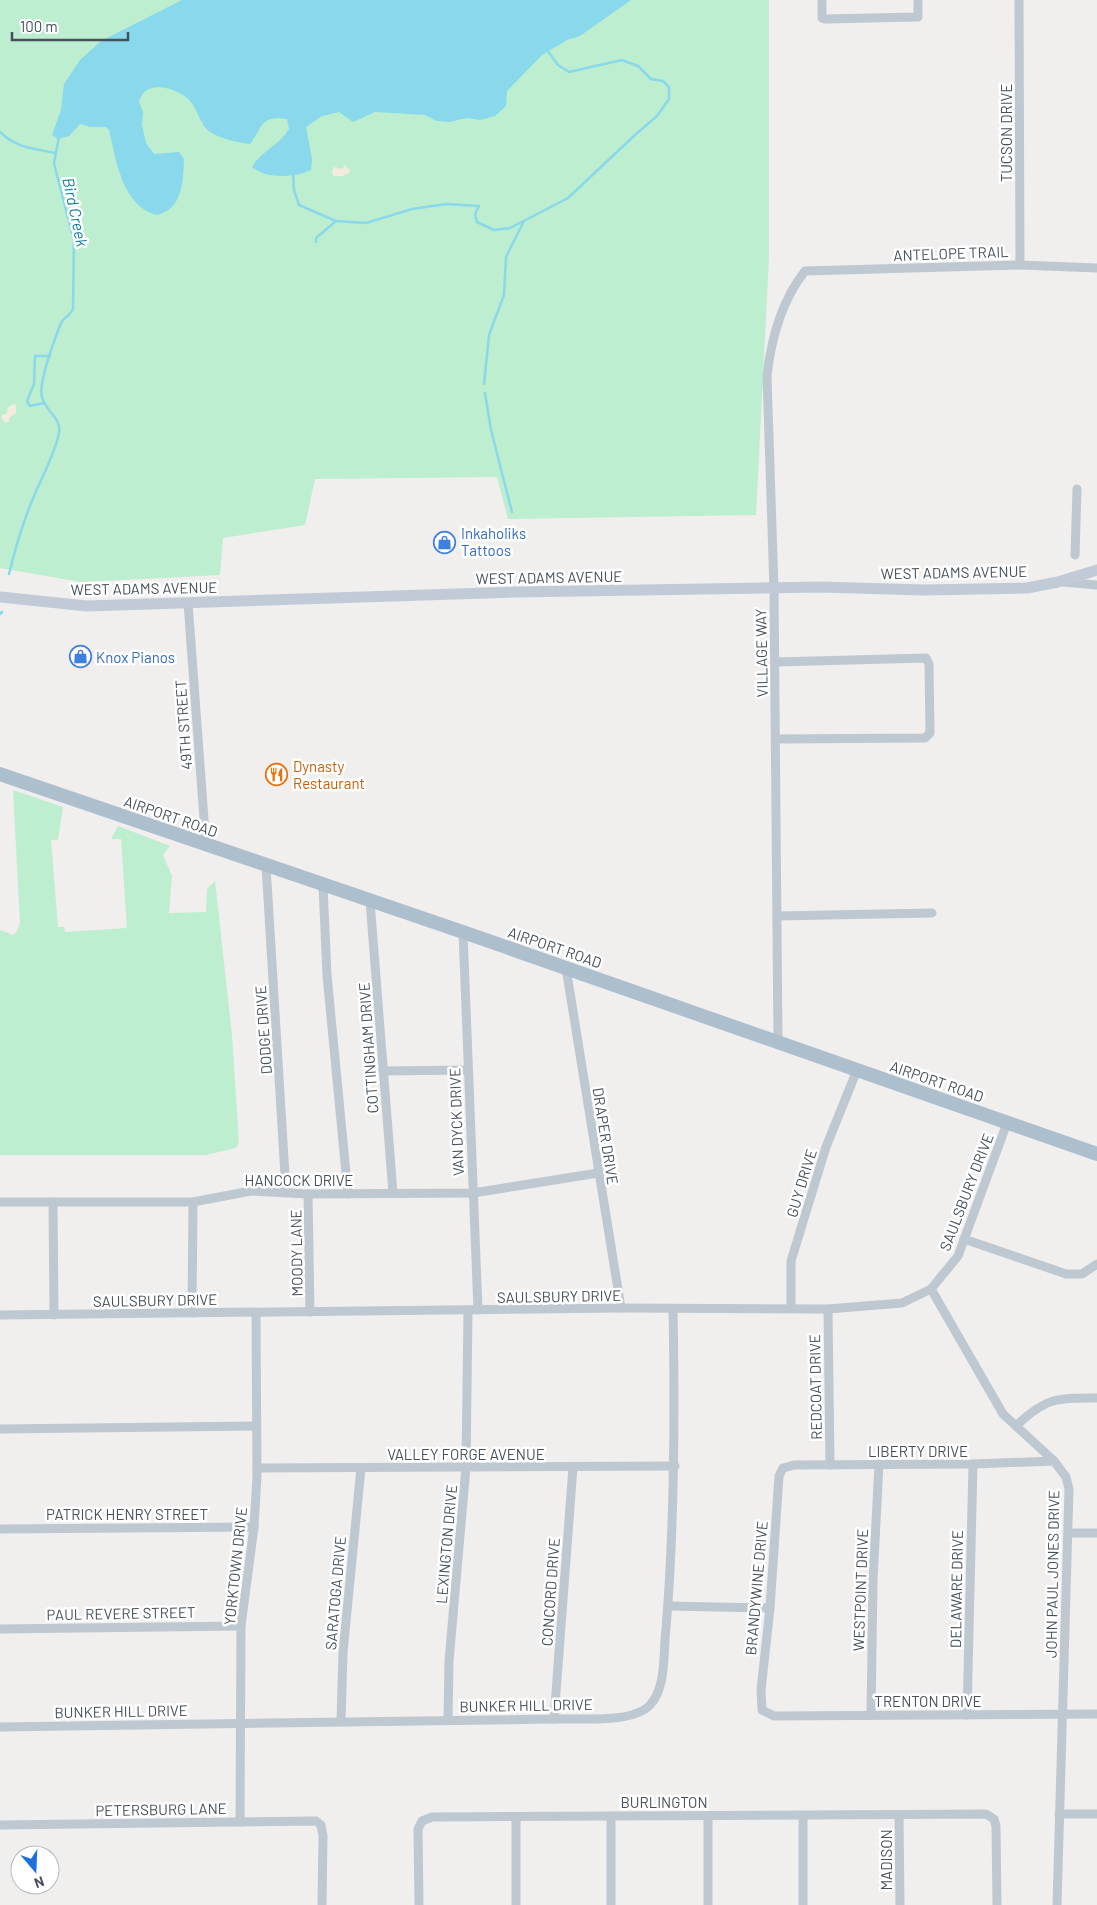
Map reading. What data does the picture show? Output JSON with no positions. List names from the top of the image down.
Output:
{
  "streets": {
    "main road": ["WEST ADAMS AVENUE", "AIRPORT ROAD"],
    "street": [
      "TUCSON DRIVE",
      "ANTELOPE TRAIL",
      "VILLAGE WAY",
      "49TH STREET",
      "DODGE DRIVE",
      "COTTINGHAM DRIVE",
      "VAN DYCK DRIVE",
      "DRAPER DRIVE",
      "HANCOCK DRIVE",
      "GUY DRIVE",
      "SAULSBURY DRIVE",
      "MOODY LANE",
      "REDCOAT DRIVE",
      "LIBERTY DRIVE",
      "VALLEY FORGE AVENUE",
      "PATRICK HENRY STREET",
      "LEXINGTON DRIVE",
      "YORKTOWN DRIVE",
      "JOHN PAUL JONES DRIVE",
      "BRANDYWINE DRIVE",
      "DELAWARE DRIVE",
      "WESTPOINT DRIVE",
      "CONCORD DRIVE",
      "SARATOGA DRIVE",
      "PAUL REVERE STREET",
      "TRENTON DRIVE",
      "BUNKER HILL DRIVE",
      "BURLINGTON",
      "PETERSBURG LANE",
      "MADISON"
    ]
  },
  "crossings": [
    ["TUCSON DRIVE", "ANTELOPE TRAIL"],
    ["ANTELOPE TRAIL", "VILLAGE WAY"],
    ["WEST ADAMS AVENUE", "VILLAGE WAY"],
    ["WEST ADAMS AVENUE", "49TH STREET"],
    ["VILLAGE WAY", "AIRPORT ROAD"],
    ["49TH STREET", "AIRPORT ROAD"],
    ["AIRPORT ROAD", "DODGE DRIVE"],
    ["AIRPORT ROAD", "COTTINGHAM DRIVE"],
    ["AIRPORT ROAD", "VAN DYCK DRIVE"],
    ["AIRPORT ROAD", "DRAPER DRIVE"],
    ["AIRPORT ROAD", "GUY DRIVE"],
    ["AIRPORT ROAD", "SAULSBURY DRIVE"],
    ["DODGE DRIVE", "HANCOCK DRIVE"],
    ["COTTINGHAM DRIVE", "HANCOCK DRIVE"],
    ["VAN DYCK DRIVE", "HANCOCK DRIVE"],
    ["VAN DYCK DRIVE", "SAULSBURY DRIVE"],
    ["DRAPER DRIVE", "HANCOCK DRIVE"],
    ["DRAPER DRIVE", "SAULSBURY DRIVE"],
    ["HANCOCK DRIVE", "MOODY LANE"],
    ["GUY DRIVE", "SAULSBURY DRIVE"],
    ["SAULSBURY DRIVE", "MOODY LANE"],
    ["SAULSBURY DRIVE", "REDCOAT DRIVE"],
    ["SAULSBURY DRIVE", "LEXINGTON DRIVE"],
    ["SAULSBURY DRIVE", "YORKTOWN DRIVE"],
    ["SAULSBURY DRIVE", "JOHN PAUL JONES DRIVE"],
    ["SAULSBURY DRIVE", "BUNKER HILL DRIVE"],
    ["REDCOAT DRIVE", "LIBERTY DRIVE"],
    ["LIBERTY DRIVE", "JOHN PAUL JONES DRIVE"],
    ["LIBERTY DRIVE", "BRANDYWINE DRIVE"],
    ["LIBERTY DRIVE", "DELAWARE DRIVE"],
    ["LIBERTY DRIVE", "WESTPOINT DRIVE"],
    ["VALLEY FORGE AVENUE", "LEXINGTON DRIVE"],
    ["VALLEY FORGE AVENUE", "YORKTOWN DRIVE"],
    ["VALLEY FORGE AVENUE", "CONCORD DRIVE"],
    ["VALLEY FORGE AVENUE", "SARATOGA DRIVE"],
    ["VALLEY FORGE AVENUE", "BUNKER HILL DRIVE"],
    ["PATRICK HENRY STREET", "YORKTOWN DRIVE"],
    ["LEXINGTON DRIVE", "BUNKER HILL DRIVE"],
    ["YORKTOWN DRIVE", "PAUL REVERE STREET"],
    ["YORKTOWN DRIVE", "BUNKER HILL DRIVE"],
    ["YORKTOWN DRIVE", "PETERSBURG LANE"],
    ["JOHN PAUL JONES DRIVE", "TRENTON DRIVE"],
    ["BRANDYWINE DRIVE", "TRENTON DRIVE"],
    ["DELAWARE DRIVE", "TRENTON DRIVE"],
    ["WESTPOINT DRIVE", "TRENTON DRIVE"],
    ["CONCORD DRIVE", "BUNKER HILL DRIVE"],
    ["SARATOGA DRIVE", "BUNKER HILL DRIVE"],
    ["BURLINGTON", "MADISON"]
  ],
  "water": ["Bird Creek"],
  "places": {
    "shop": ["Inkaholiks Tattoos", "Knox Pianos"],
    "restaurant": ["Dynasty Restaurant"]
  },
  "scale_bar": "100 m",
  "north": "bottom"
}
